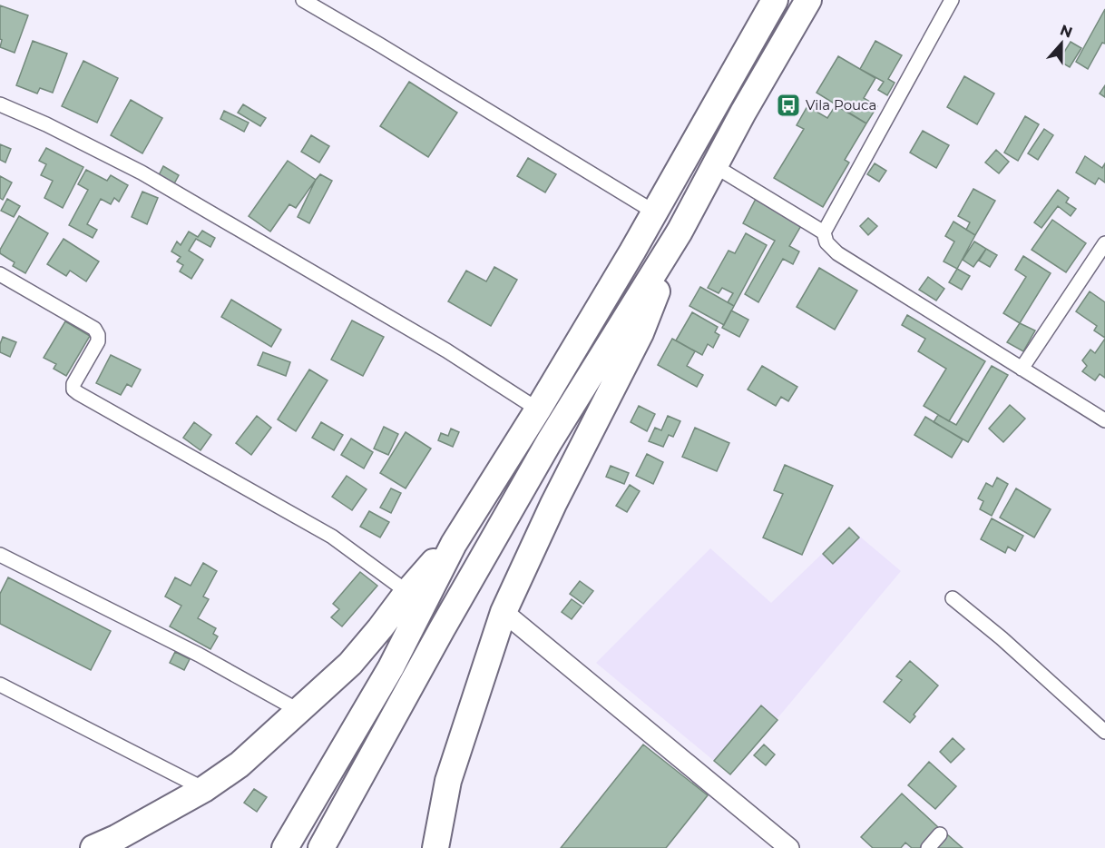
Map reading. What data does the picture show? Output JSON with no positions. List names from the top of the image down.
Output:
{
  "places": {
    "bus stop": ["Vila Pouca"]
  },
  "north": "top"
}
